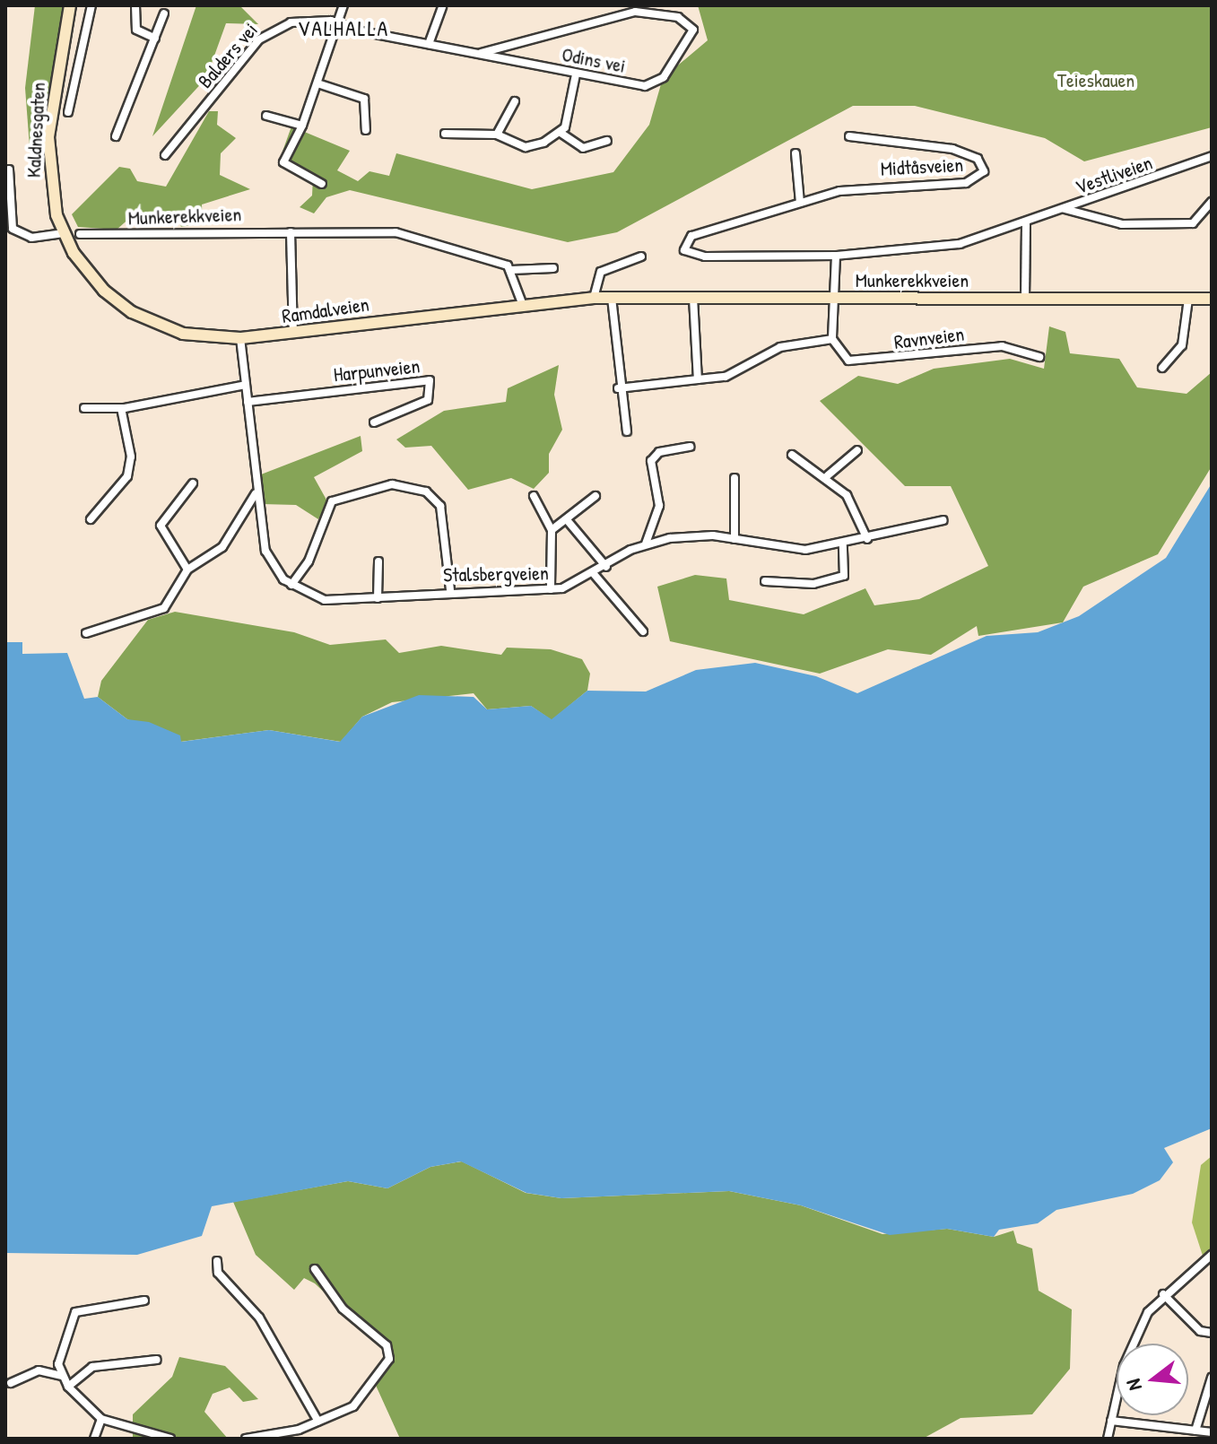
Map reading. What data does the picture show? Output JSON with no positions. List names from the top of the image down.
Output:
{
  "streets": {
    "main road": ["Kaldnesgaten", "Munkerekkveien", "Ramdalveien"],
    "street": [
      "Balders vei",
      "Odins vei",
      "Midtåsveien",
      "Vestliveien",
      "Ravnveien",
      "Harpunveien",
      "Stalsbergveien"
    ]
  },
  "crossings": [
    ["Balders vei", "Odins vei"],
    ["Kaldnesgaten", "Ramdalveien"],
    ["Midtåsveien", "Vestliveien"],
    ["Munkerekkveien", "Ramdalveien"],
    ["Ramdalveien", "Stalsbergveien"],
    ["Harpunveien", "Stalsbergveien"]
  ],
  "districts": ["VALHALLA"],
  "parks": ["Teieskauen"],
  "north": "left"
}
